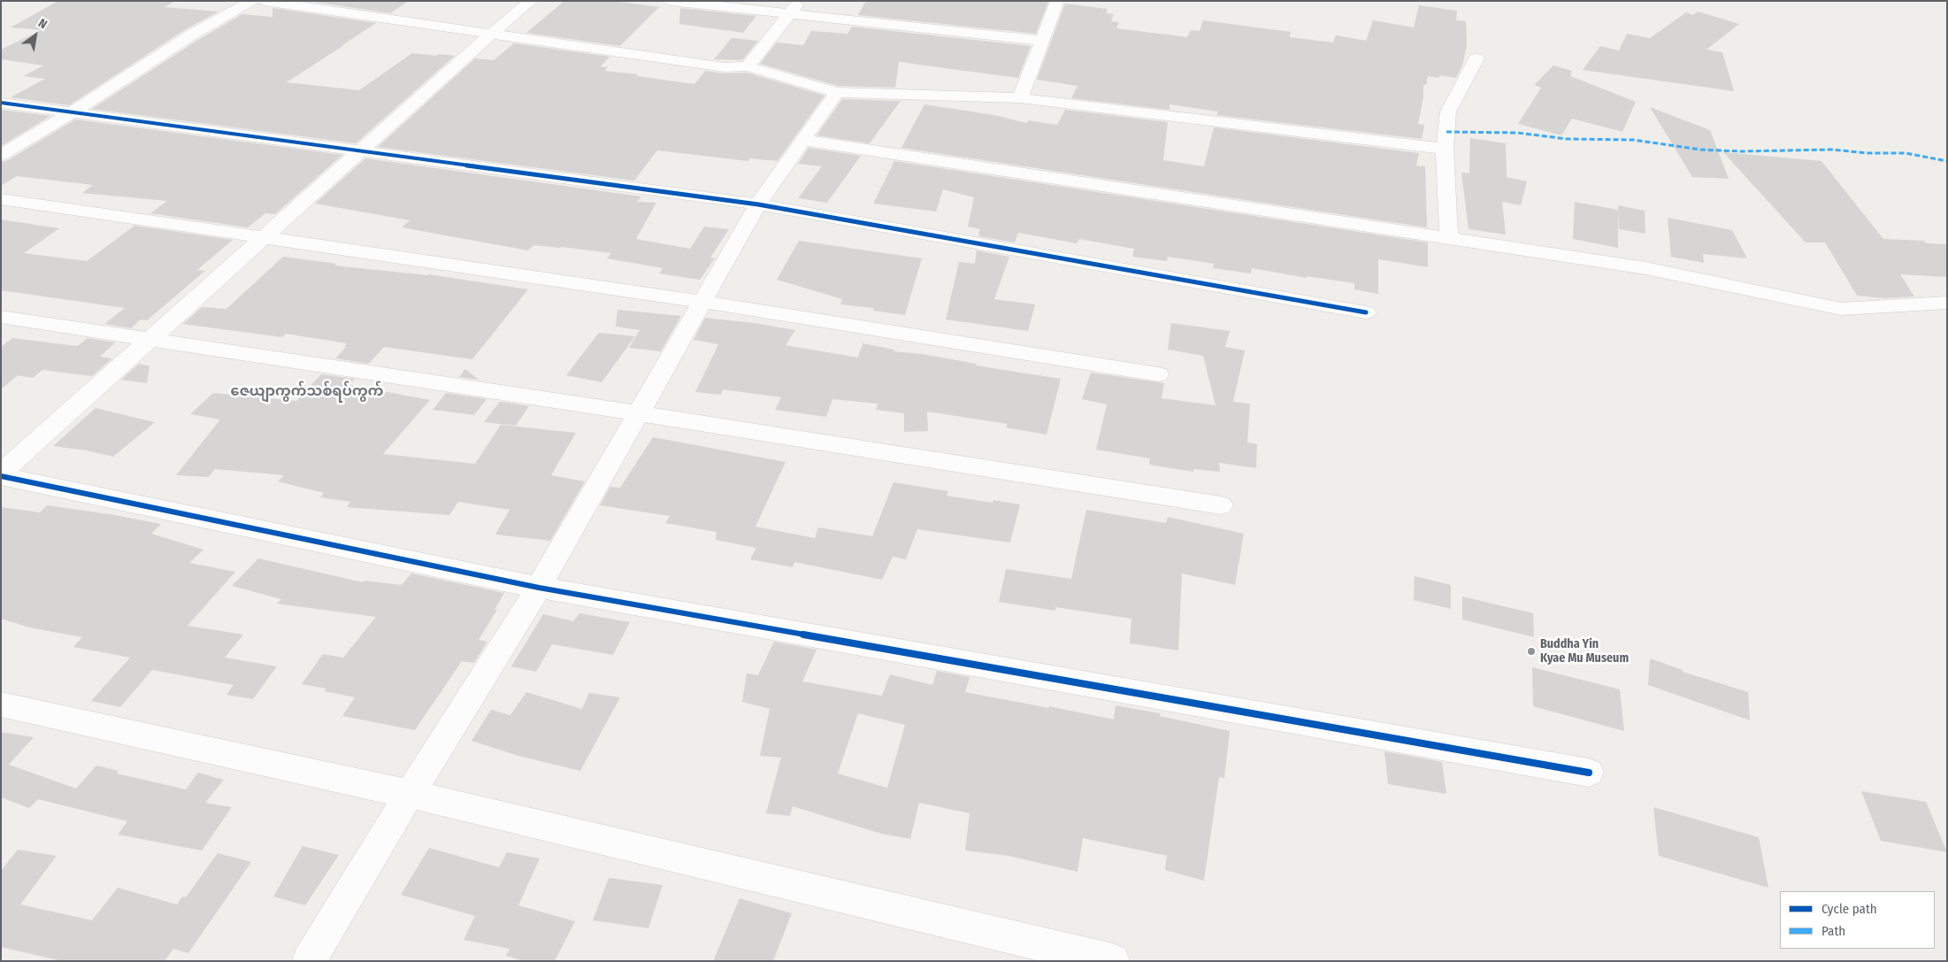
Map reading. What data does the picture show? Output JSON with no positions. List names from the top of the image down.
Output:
{
  "districts": ["ဇေယျာကွက်သစ်ရပ်ကွက်"],
  "places": ["Buddha Yin Kyae Mu Museum"],
  "legend": ["Cycle path", "Path"],
  "north": "top right"
}
